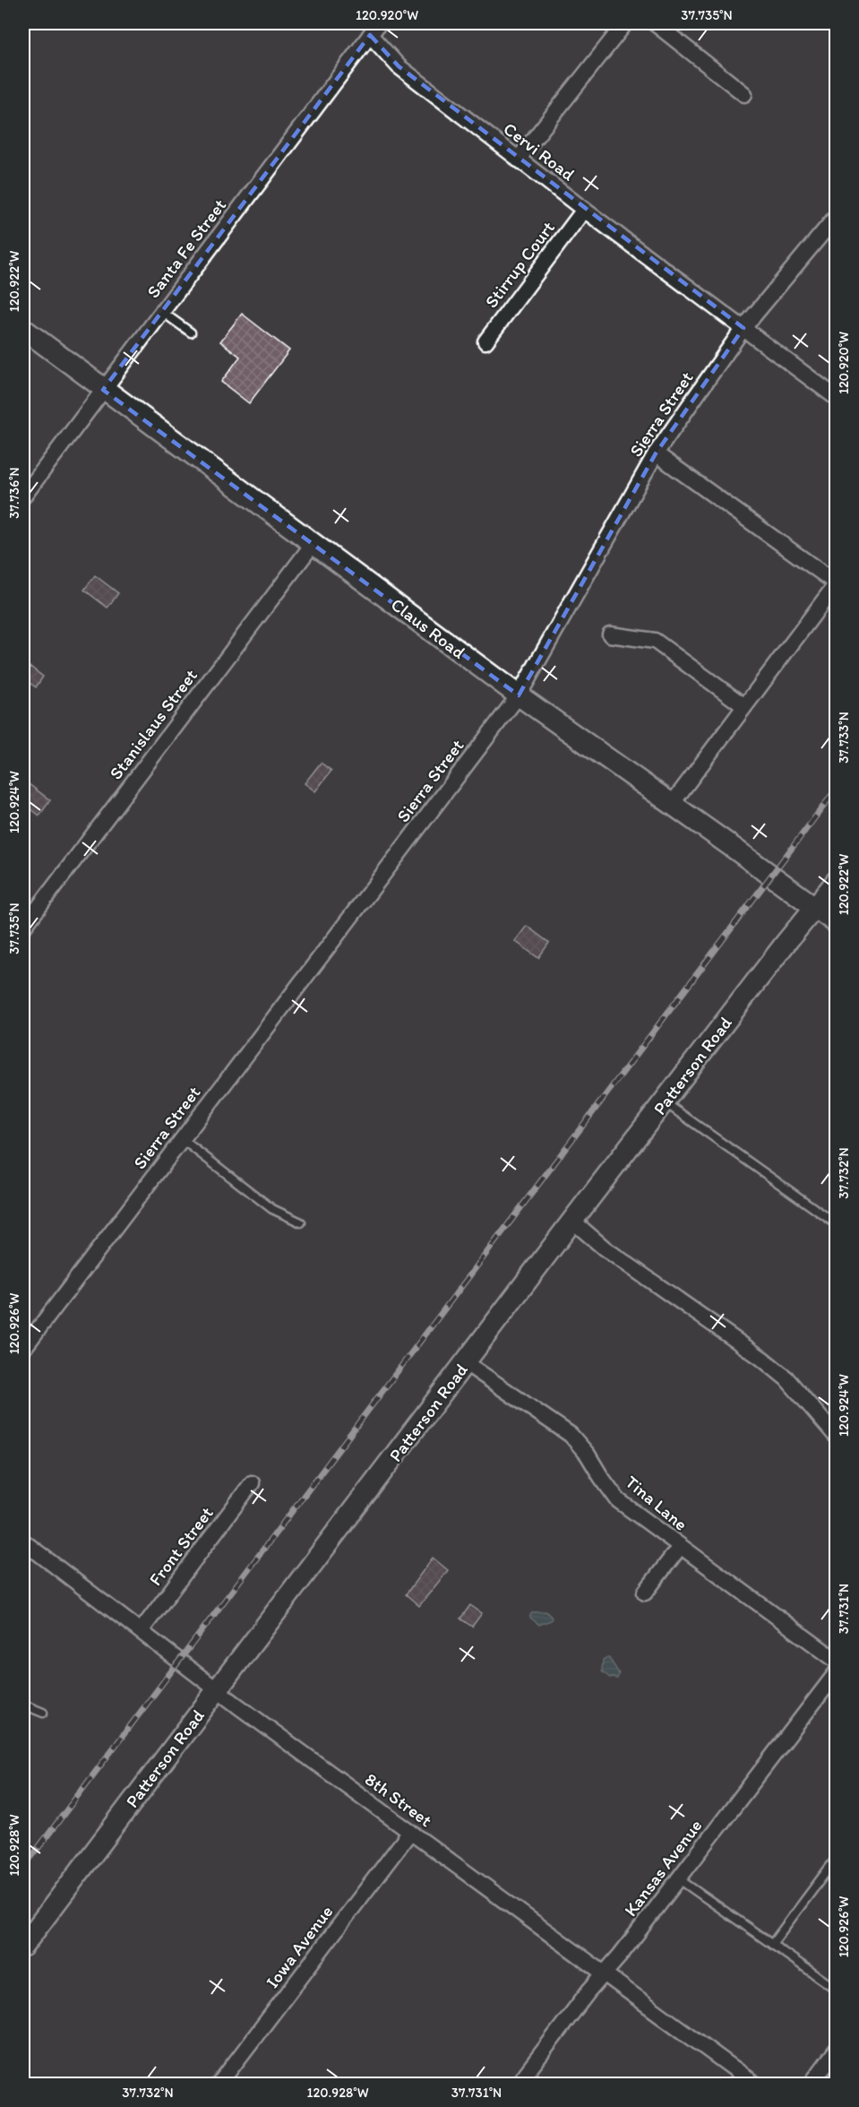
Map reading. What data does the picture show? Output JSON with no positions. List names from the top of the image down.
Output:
{
  "streets": {
    "main road": ["Claus Road", "Patterson Road"],
    "street": [
      "Cervi Road",
      "Santa Fe Street",
      "Stirrup Court",
      "Sierra Street",
      "Stanislaus Street",
      "Tina Lane",
      "Front Street",
      "8th Street",
      "Kansas Avenue",
      "Iowa Avenue"
    ]
  },
  "crossings": [
    ["Cervi Road", "Santa Fe Street"],
    ["Cervi Road", "Stirrup Court"],
    ["Cervi Road", "Sierra Street"],
    ["Santa Fe Street", "Claus Road"],
    ["Sierra Street", "Claus Road"],
    ["Claus Road", "Stanislaus Street"],
    ["Claus Road", "Patterson Road"],
    ["Patterson Road", "Tina Lane"],
    ["Patterson Road", "8th Street"],
    ["Front Street", "8th Street"],
    ["8th Street", "Kansas Avenue"],
    ["8th Street", "Iowa Avenue"]
  ],
  "coordinates": [
    "120.920°W",
    "37.735°N",
    "120.922°W",
    "37.736°N",
    "37.733°N",
    "120.924°W",
    "37.732°N",
    "120.926°W",
    "37.731°N",
    "120.928°W"
  ]
}
